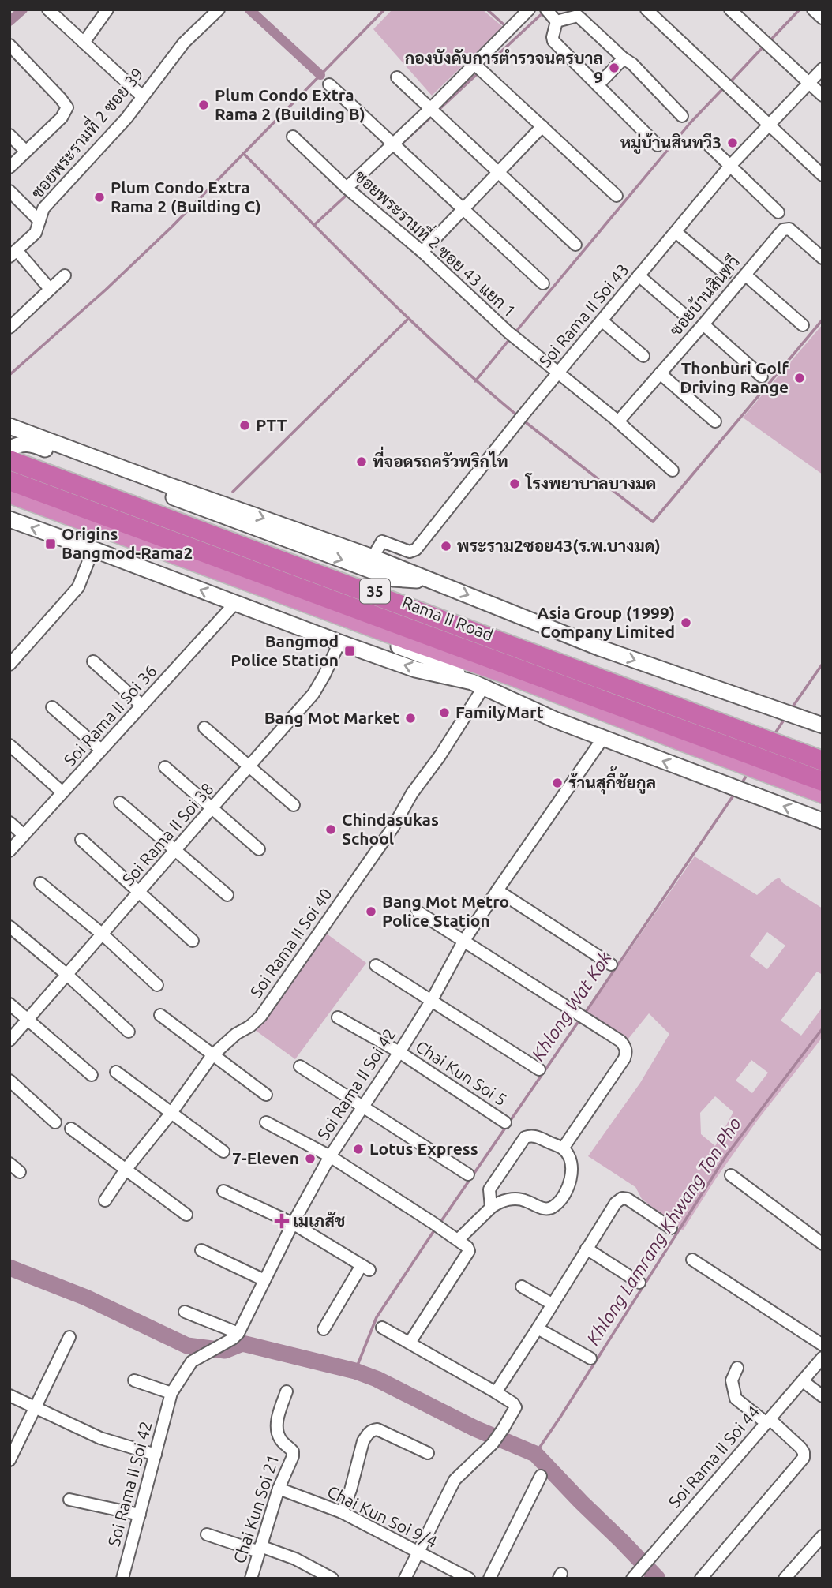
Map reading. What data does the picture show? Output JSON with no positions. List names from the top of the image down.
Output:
{
  "streets": {
    "highway": ["35", "Rama II Road"],
    "street": [
      "ซอยพระรามที่ 2 ซอย 39",
      "ซอยพระรามที่ 2 ซอย 43 แยก 1",
      "ซอยบ้านสินทวี",
      "Soi Rama II Soi 43",
      "Soi Rama II Soi 36",
      "Soi Rama II Soi 38",
      "Soi Rama II Soi 40",
      "Chai Kun Soi 5",
      "Soi Rama II Soi 42",
      "Soi Rama II Soi 44",
      "Chai Kun Soi 21",
      "Chai Kun Soi 9/4"
    ]
  },
  "crossings": [
    ["ซอยพระรามที่ 2 ซอย 43 แยก 1", "Soi Rama II Soi 43"],
    ["Soi Rama II Soi 43", "Rama II Road"],
    ["Chai Kun Soi 5", "Soi Rama II Soi 42"],
    ["Chai Kun Soi 21", "Chai Kun Soi 9/4"]
  ],
  "water": ["Khlong Wat Kok", "Khlong Lamrang Khwang Ton Pho"],
  "places": {
    "other": [
      "กองบังคับการตำรวจนครบาล 9",
      "Plum Condo Extra Rama 2 (Building B)",
      "หมู่บ้านสินทวี3",
      "Plum Condo Extra Rama 2 (Building C)",
      "Thonburi Golf Driving Range",
      "PTT",
      "ที่จอดรถครัวพริกไท",
      "โรงพยาบาลบางมด",
      "พระราม2ซอย43(ร.พ.บางมด)",
      "Asia Group (1999) Company Limited",
      "FamilyMart",
      "Bang Mot Market",
      "ร้านสุกี้ชัยกูล",
      "Chindasukas School",
      "Bang Mot Metro Police Station",
      "Lotus Express",
      "7-Eleven"
    ],
    "transit": ["Origins Bangmod-Rama2", "Bangmod Police Station"],
    "health": ["เมเภสัช"]
  }
}
